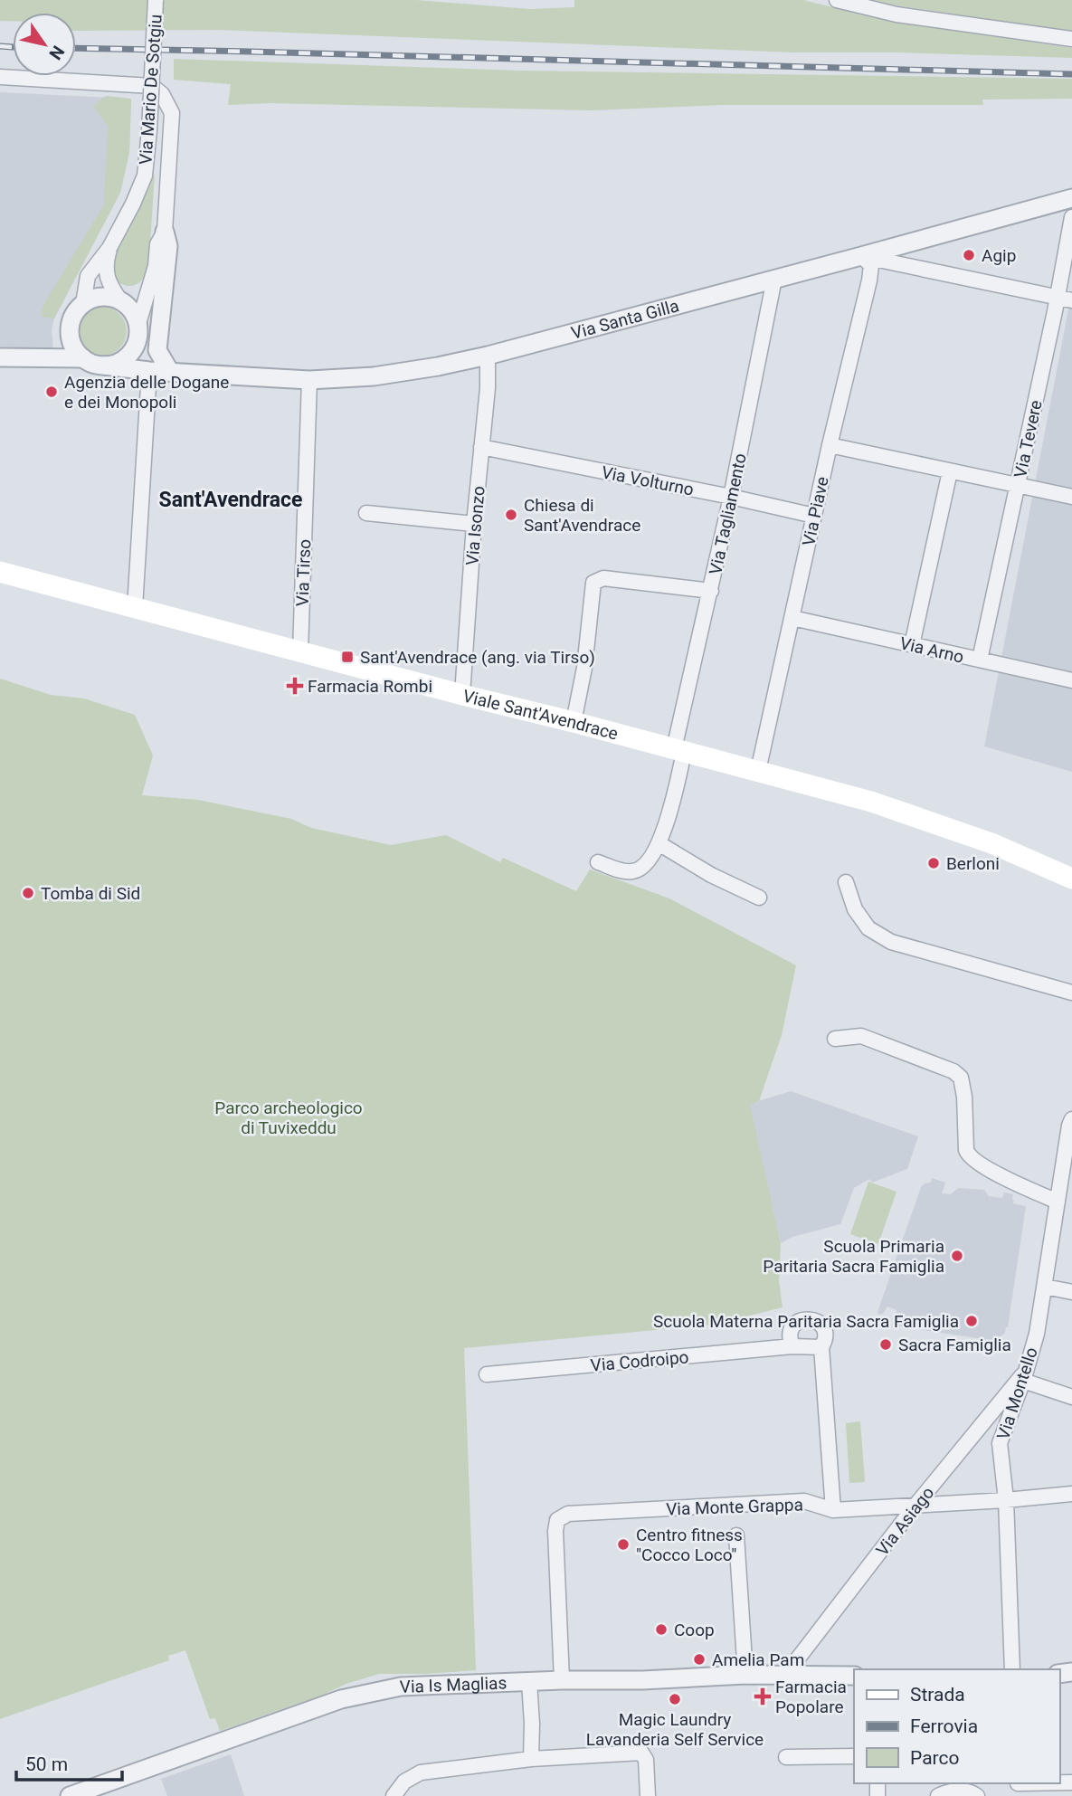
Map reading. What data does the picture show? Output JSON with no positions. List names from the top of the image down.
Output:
{
  "streets": {
    "main road": ["Viale Sant'Avendrace"],
    "street": [
      "Via Mario De Sotgiu",
      "Via Santa Gilla",
      "Via Tevere",
      "Via Volturno",
      "Via Piave",
      "Via Tagliamento",
      "Via Isonzo",
      "Via Tirso",
      "Via Arno",
      "Via Codroipo",
      "Via Montello",
      "Via Monte Grappa",
      "Via Asiago",
      "Via Is Maglias"
    ]
  },
  "crossings": [
    ["Via Mario De Sotgiu", "Via Santa Gilla"],
    ["Via Santa Gilla", "Via Piave"],
    ["Via Santa Gilla", "Via Tagliamento"],
    ["Via Santa Gilla", "Via Isonzo"],
    ["Via Santa Gilla", "Via Tirso"],
    ["Via Tevere", "Via Arno"],
    ["Via Volturno", "Via Piave"],
    ["Via Volturno", "Via Tagliamento"],
    ["Via Volturno", "Via Isonzo"],
    ["Via Piave", "Via Arno"],
    ["Via Piave", "Viale Sant'Avendrace"],
    ["Via Tagliamento", "Viale Sant'Avendrace"],
    ["Via Isonzo", "Viale Sant'Avendrace"],
    ["Via Tirso", "Viale Sant'Avendrace"],
    ["Via Montello", "Via Monte Grappa"],
    ["Via Montello", "Via Asiago"],
    ["Via Monte Grappa", "Via Asiago"],
    ["Via Monte Grappa", "Via Is Maglias"],
    ["Via Asiago", "Via Is Maglias"]
  ],
  "districts": ["Sant'Avendrace"],
  "parks": ["Parco archeologico di Tuvixeddu"],
  "places": {
    "other": [
      "Agip",
      "Agenzia delle Dogane e dei Monopoli",
      "Chiesa di Sant'Avendrace",
      "Berloni",
      "Tomba di Sid",
      "Scuola Primaria Paritaria Sacra Famiglia",
      "Scuola Materna Paritaria Sacra Famiglia",
      "Sacra Famiglia",
      "Centro fitness \"Cocco Loco\"",
      "Coop",
      "Amelia Pam",
      "Magic Laundry Lavanderia Self Service"
    ],
    "transit": ["Sant'Avendrace (ang. via Tirso)"],
    "health": ["Farmacia Rombi", "Farmacia Popolare"]
  },
  "legend": ["Strada", "Ferrovia", "Parco"],
  "scale_bar": "50 m",
  "north": "bottom right"
}
